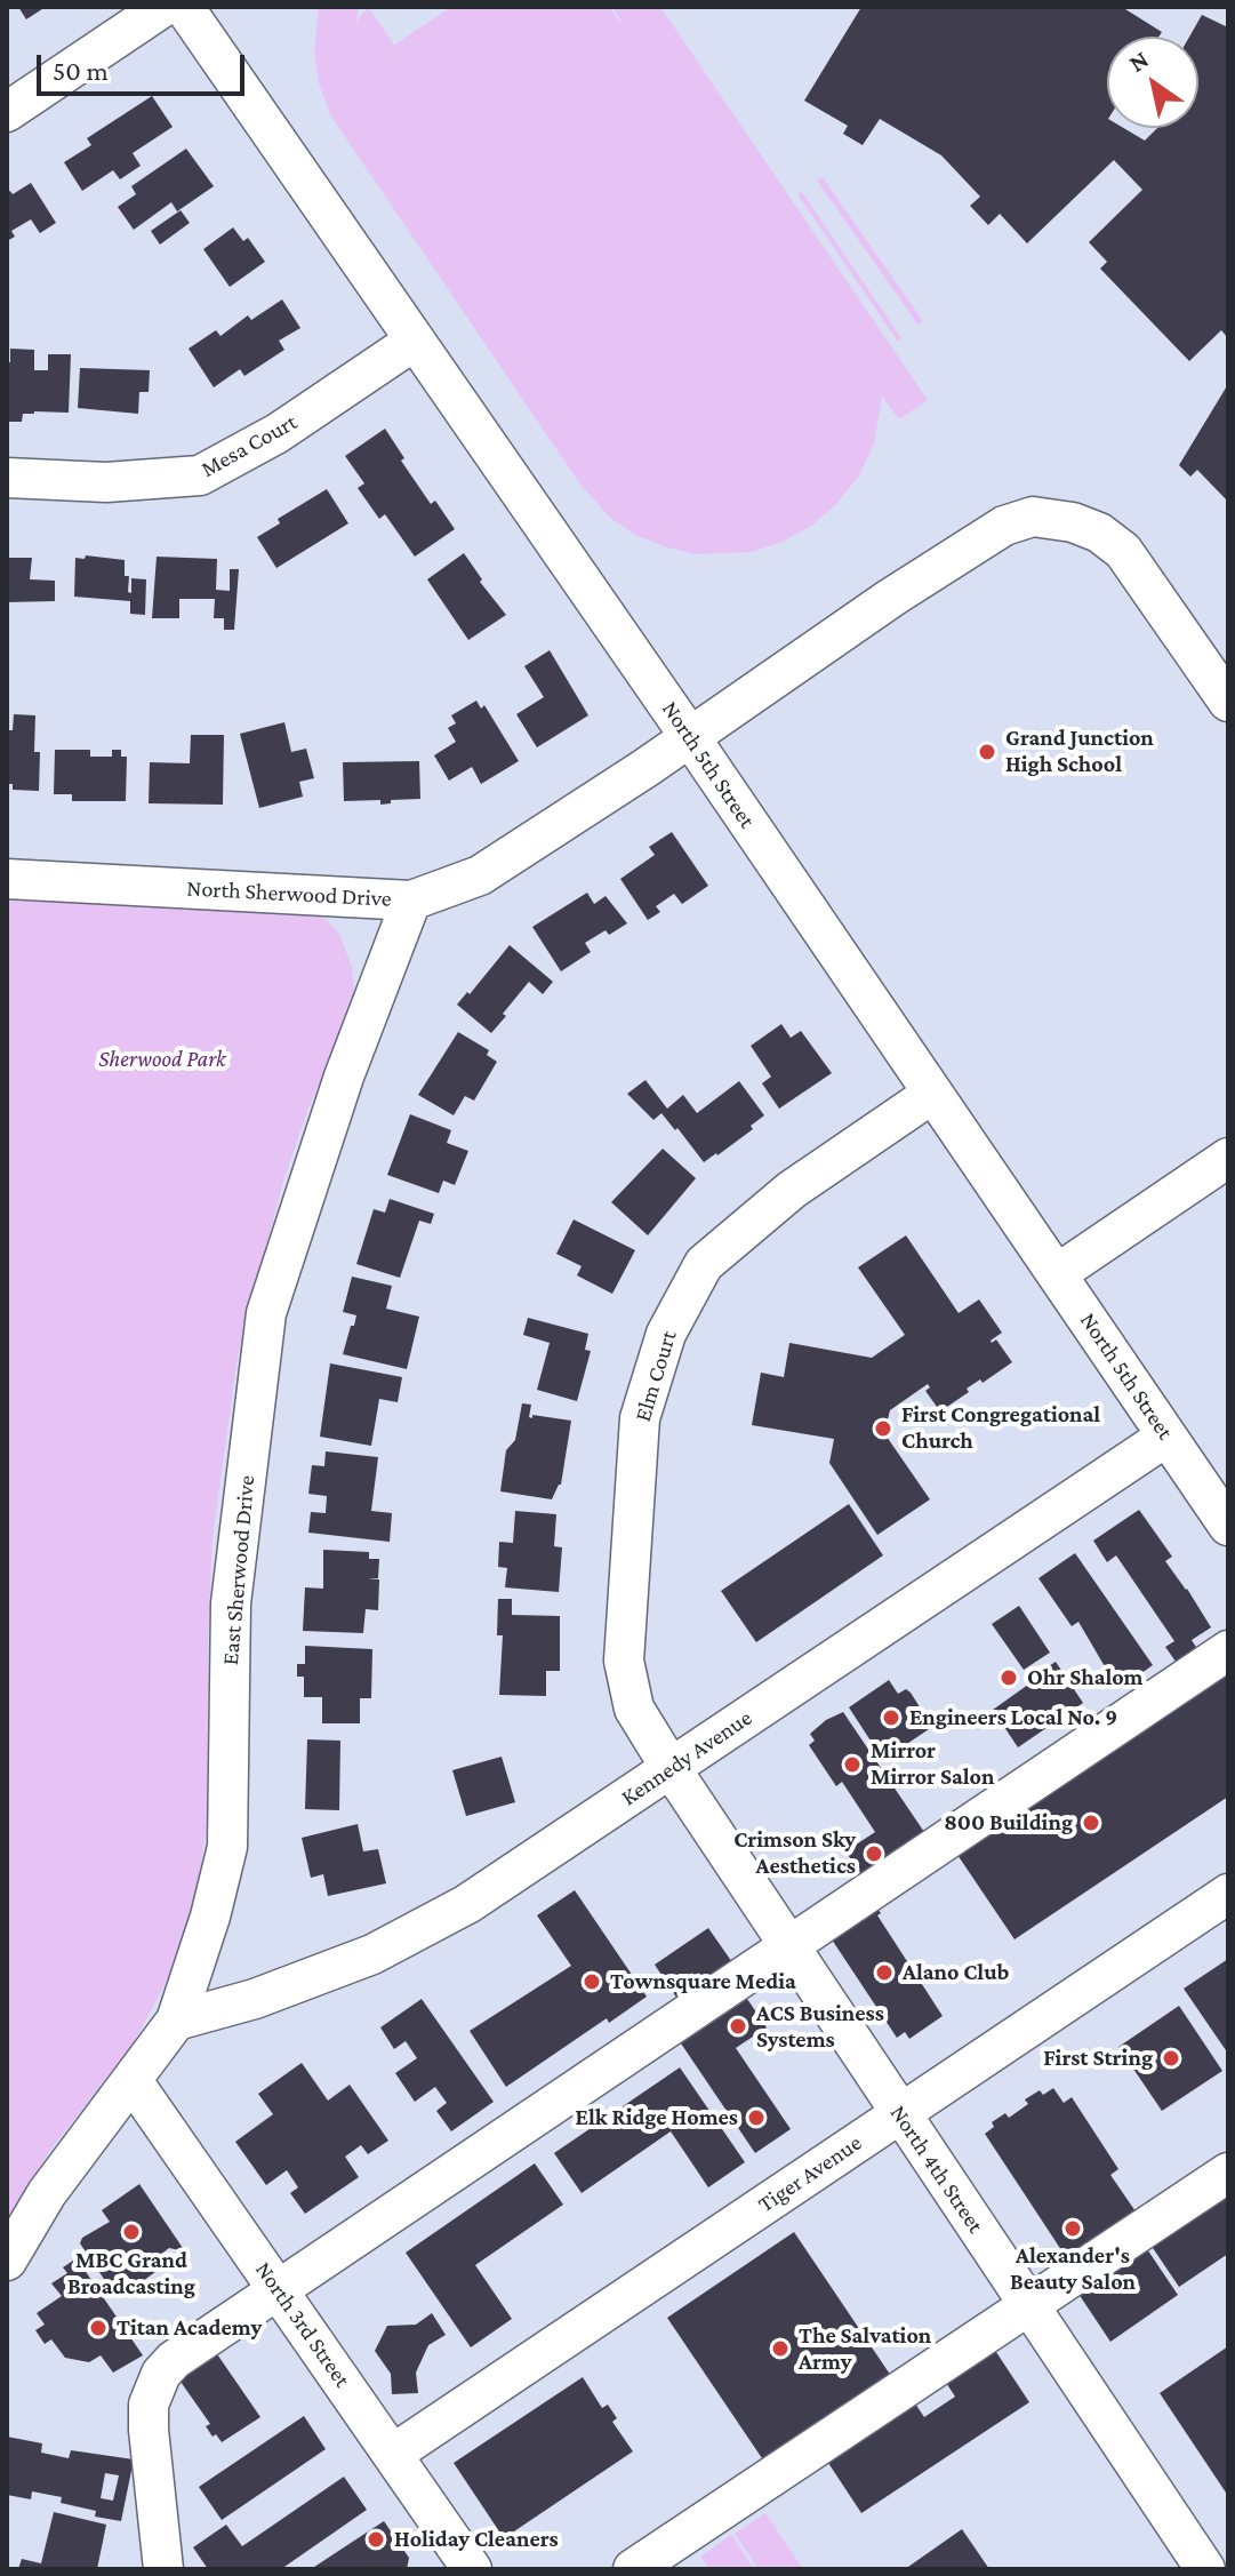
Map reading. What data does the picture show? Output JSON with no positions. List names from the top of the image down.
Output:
{
  "streets": {
    "street": [
      "Mesa Court",
      "North 5th Street",
      "North Sherwood Drive",
      "Elm Court",
      "East Sherwood Drive",
      "Kennedy Avenue",
      "North 4th Street",
      "Tiger Avenue",
      "North 3rd Street"
    ]
  },
  "crossings": [
    ["Mesa Court", "North 5th Street"],
    ["North 5th Street", "North Sherwood Drive"],
    ["North 5th Street", "Elm Court"],
    ["North 5th Street", "Kennedy Avenue"],
    ["North Sherwood Drive", "East Sherwood Drive"],
    ["Elm Court", "Kennedy Avenue"],
    ["Elm Court", "North 4th Street"],
    ["East Sherwood Drive", "Kennedy Avenue"],
    ["East Sherwood Drive", "North 3rd Street"],
    ["Kennedy Avenue", "North 4th Street"],
    ["North 4th Street", "Tiger Avenue"],
    ["Tiger Avenue", "North 3rd Street"]
  ],
  "parks": ["Sherwood Park"],
  "places": [
    "Grand Junction High School",
    "First Congregational Church",
    "Ohr Shalom",
    "Engineers Local No. 9",
    "Mirror Mirror Salon",
    "800 Building",
    "Crimson Sky Aesthetics",
    "Alano Club",
    "Townsquare Media",
    "ACS Business Systems",
    "First String",
    "Elk Ridge Homes",
    "Alexander's Beauty Salon",
    "MBC Grand Broadcasting",
    "Titan Academy",
    "The Salvation Army",
    "Holiday Cleaners"
  ],
  "scale_bar": "50 m",
  "north": "top left"
}
